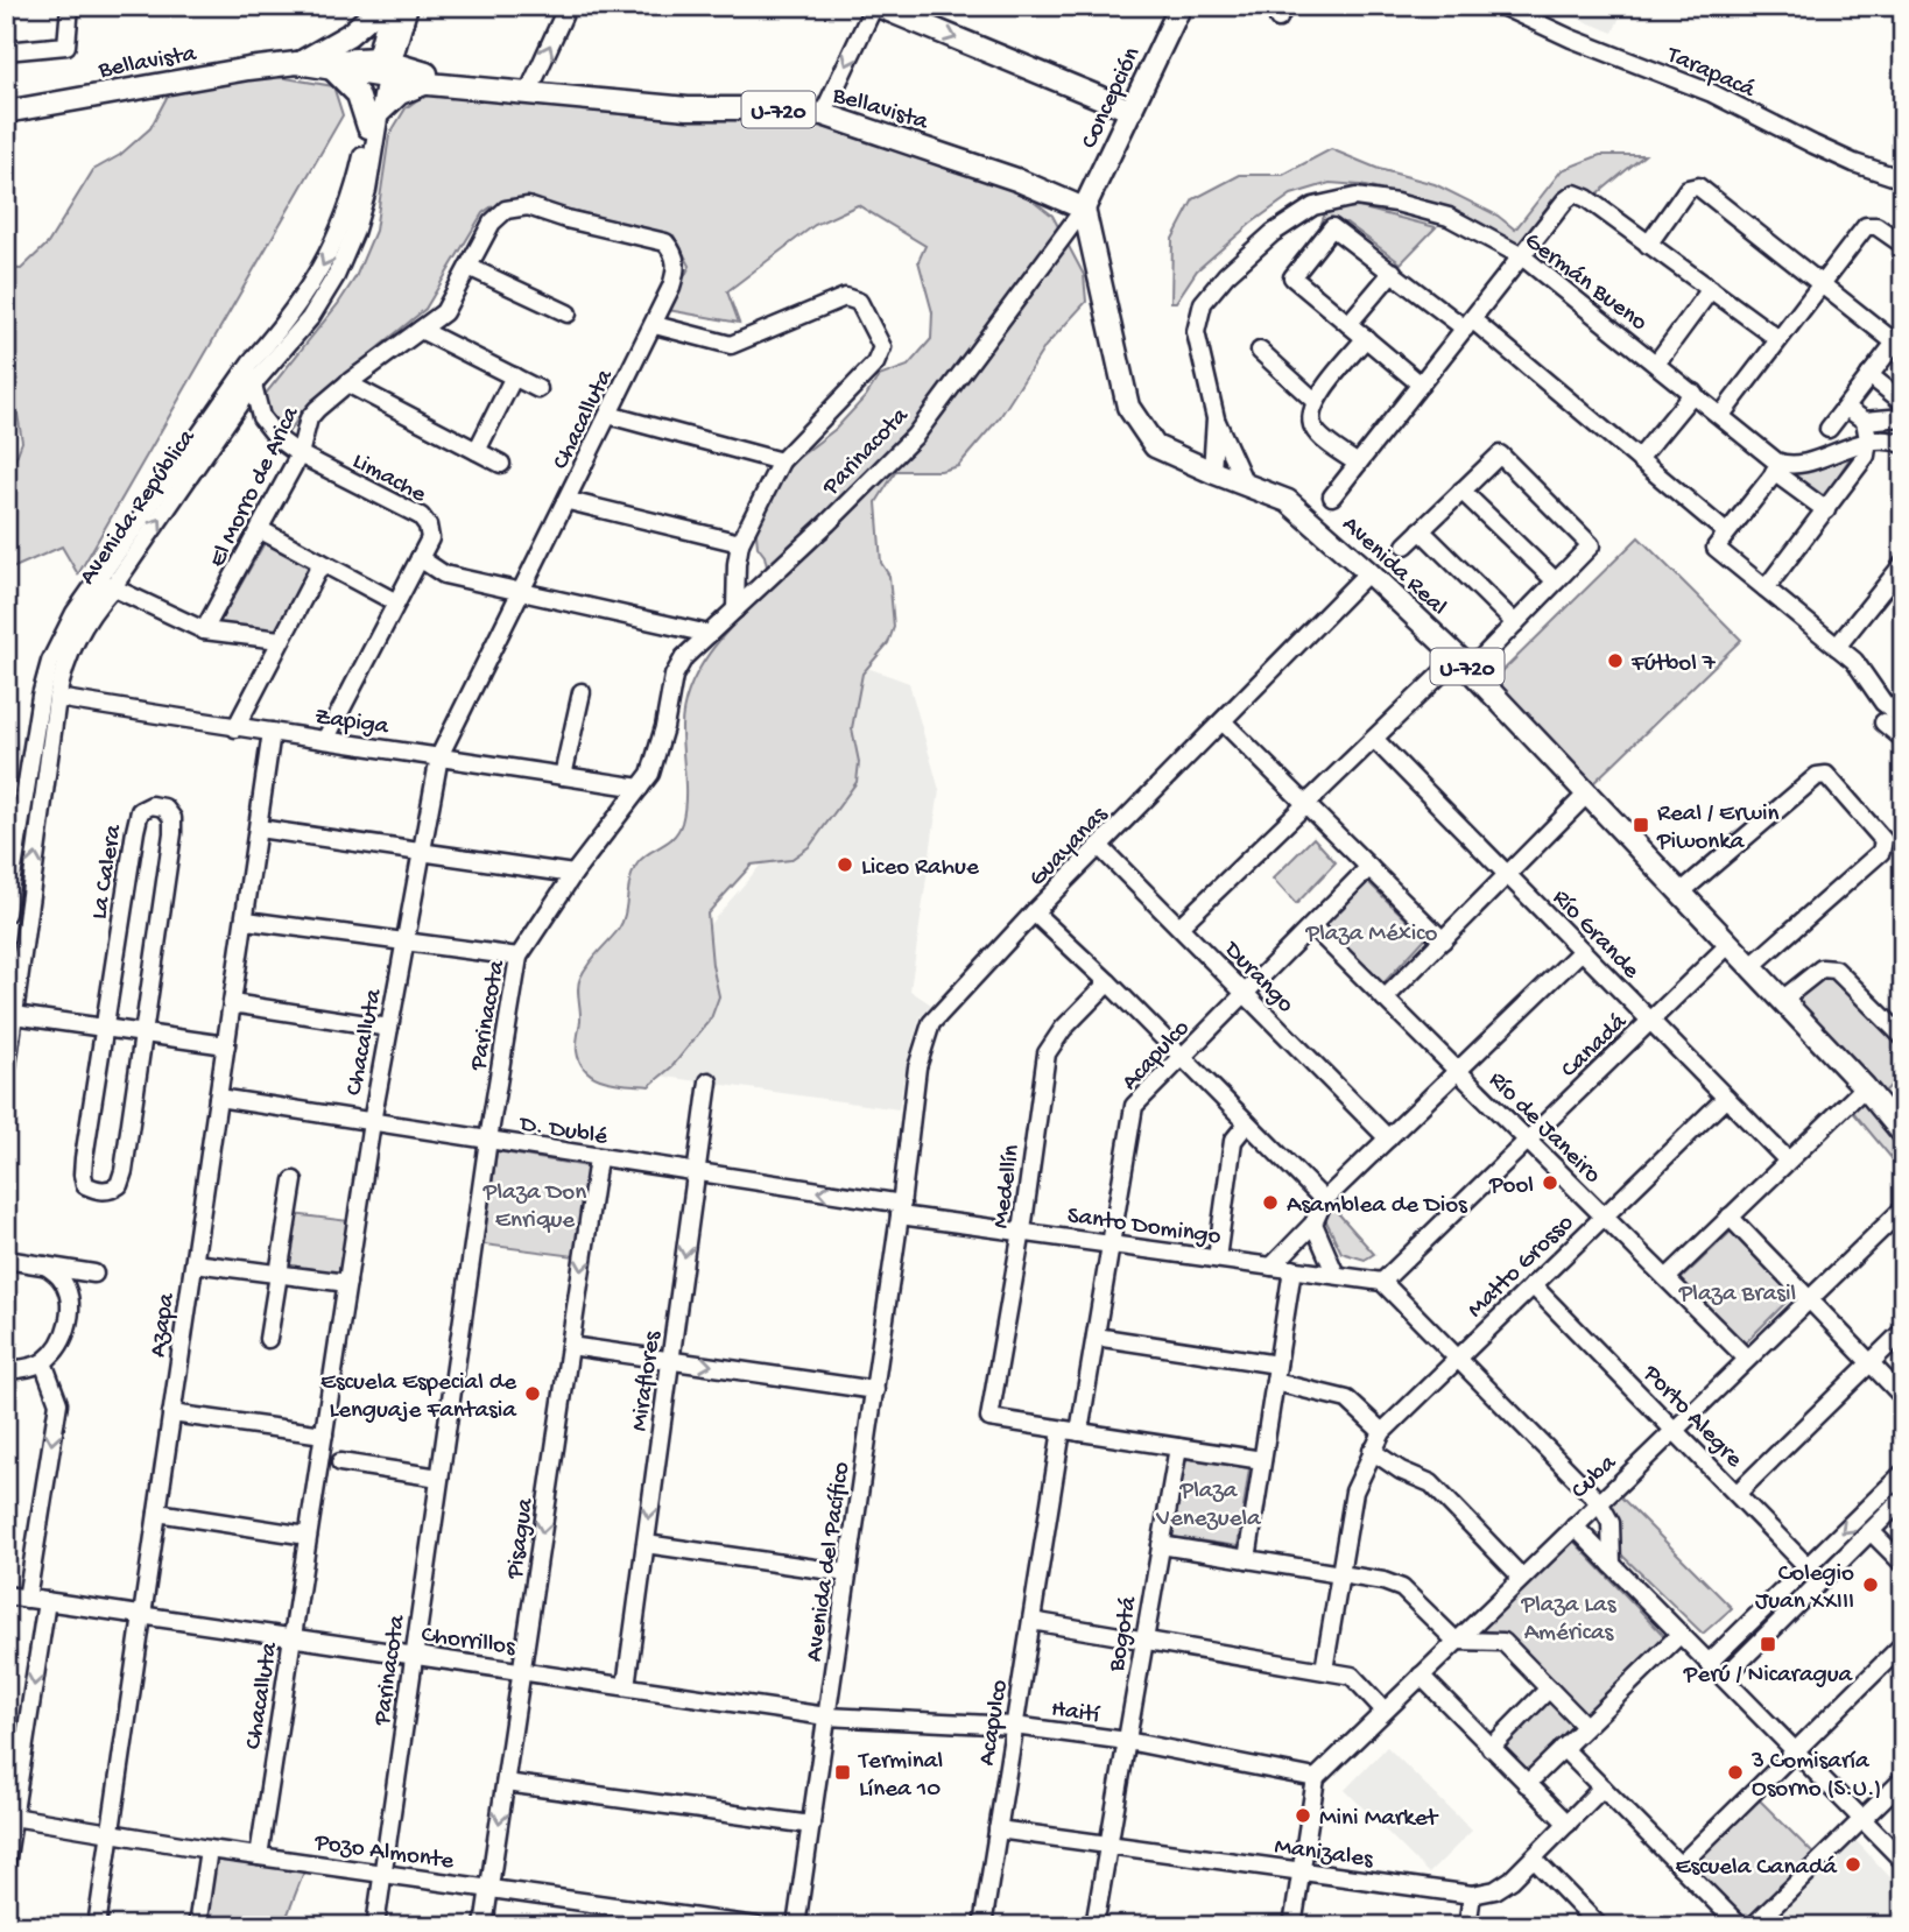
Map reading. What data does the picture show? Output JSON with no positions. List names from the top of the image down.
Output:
{
  "streets": {
    "main road": [
      "Bellavista",
      "Concepción",
      "U-720",
      "Avenida República",
      "Avenida Real"
    ],
    "street": [
      "Tarapacá",
      "Germán Bueno",
      "Chacalluta",
      "Parinacota",
      "Limache",
      "El Morro de Arica",
      "Zapiga",
      "Guayanas",
      "La Calera",
      "Río Grande",
      "Durango",
      "Canadá",
      "Acapulco",
      "Río de Janeiro",
      "D. Dublé",
      "Medellín",
      "Santo Domingo",
      "Matto Grosso",
      "Azapa",
      "Miraflores",
      "Porto Alegre",
      "Cuba",
      "Pisagua",
      "Avenida del Pacífico",
      "Bogotá",
      "Chorrillos",
      "Haití",
      "Pozo Almonte",
      "Manizales"
    ]
  },
  "crossings": [
    ["Bellavista", "Concepción"],
    ["Bellavista", "Parinacota"],
    ["Bellavista", "Avenida República"],
    ["Bellavista", "Avenida Real"],
    ["Concepción", "Parinacota"],
    ["Concepción", "Avenida Real"],
    ["Germán Bueno", "Avenida Real"],
    ["Chacalluta", "El Morro de Arica"],
    ["Chacalluta", "Zapiga"],
    ["Chacalluta", "D. Dublé"],
    ["Chacalluta", "Chorrillos"],
    ["Chacalluta", "Pozo Almonte"],
    ["Parinacota", "Avenida Real"],
    ["Parinacota", "Zapiga"],
    ["Parinacota", "D. Dublé"],
    ["Parinacota", "Chorrillos"],
    ["Parinacota", "Pozo Almonte"],
    ["Limache", "El Morro de Arica"],
    ["Limache", "Avenida República"],
    ["Limache", "Zapiga"],
    ["Avenida República", "Zapiga"],
    ["Avenida Real", "Guayanas"],
    ["Avenida Real", "Canadá"],
    ["Zapiga", "Azapa"],
    ["Guayanas", "Durango"],
    ["Guayanas", "D. Dublé"],
    ["Guayanas", "Santo Domingo"],
    ["Guayanas", "Avenida del Pacífico"],
    ["Río Grande", "Canadá"],
    ["Río Grande", "Matto Grosso"],
    ["Durango", "Acapulco"],
    ["Canadá", "Río de Janeiro"],
    ["Canadá", "Santo Domingo"],
    ["Acapulco", "Río de Janeiro"],
    ["Acapulco", "Medellín"],
    ["Acapulco", "Santo Domingo"],
    ["Acapulco", "Haití"],
    ["Acapulco", "Manizales"],
    ["Río de Janeiro", "Matto Grosso"],
    ["Río de Janeiro", "Cuba"],
    ["D. Dublé", "Santo Domingo"],
    ["D. Dublé", "Azapa"],
    ["D. Dublé", "Miraflores"],
    ["D. Dublé", "Pisagua"],
    ["D. Dublé", "Avenida del Pacífico"],
    ["Medellín", "Santo Domingo"],
    ["Santo Domingo", "Avenida del Pacífico"],
    ["Matto Grosso", "Porto Alegre"],
    ["Azapa", "Chorrillos"],
    ["Azapa", "Pozo Almonte"],
    ["Miraflores", "Chorrillos"],
    ["Porto Alegre", "Cuba"],
    ["Cuba", "Haití"],
    ["Pisagua", "Chorrillos"],
    ["Pisagua", "Pozo Almonte"],
    ["Avenida del Pacífico", "Chorrillos"],
    ["Avenida del Pacífico", "Haití"],
    ["Bogotá", "Haití"],
    ["Bogotá", "Manizales"],
    ["Chorrillos", "Haití"]
  ],
  "one_way": ["Miraflores", "Pisagua"],
  "parks": [
    "Plaza México",
    "Plaza Don Enrique",
    "Plaza Brasil",
    "Plaza Venezuela",
    "Plaza Las Américas"
  ],
  "places": {
    "other": [
      "Fútbol 7",
      "Liceo Rahue",
      "Pool",
      "Asamblea de Dios",
      "Escuela Especial de Lenguaje Fantasia",
      "Colegio Juan XXIII",
      "3 Comisaría Osorno (S.U.)",
      "Mini Market",
      "Escuela Canadá"
    ],
    "transit": ["Real / Erwin Piwonka", "Perú / Nicaragua", "Terminal Línea 10"]
  }
}
